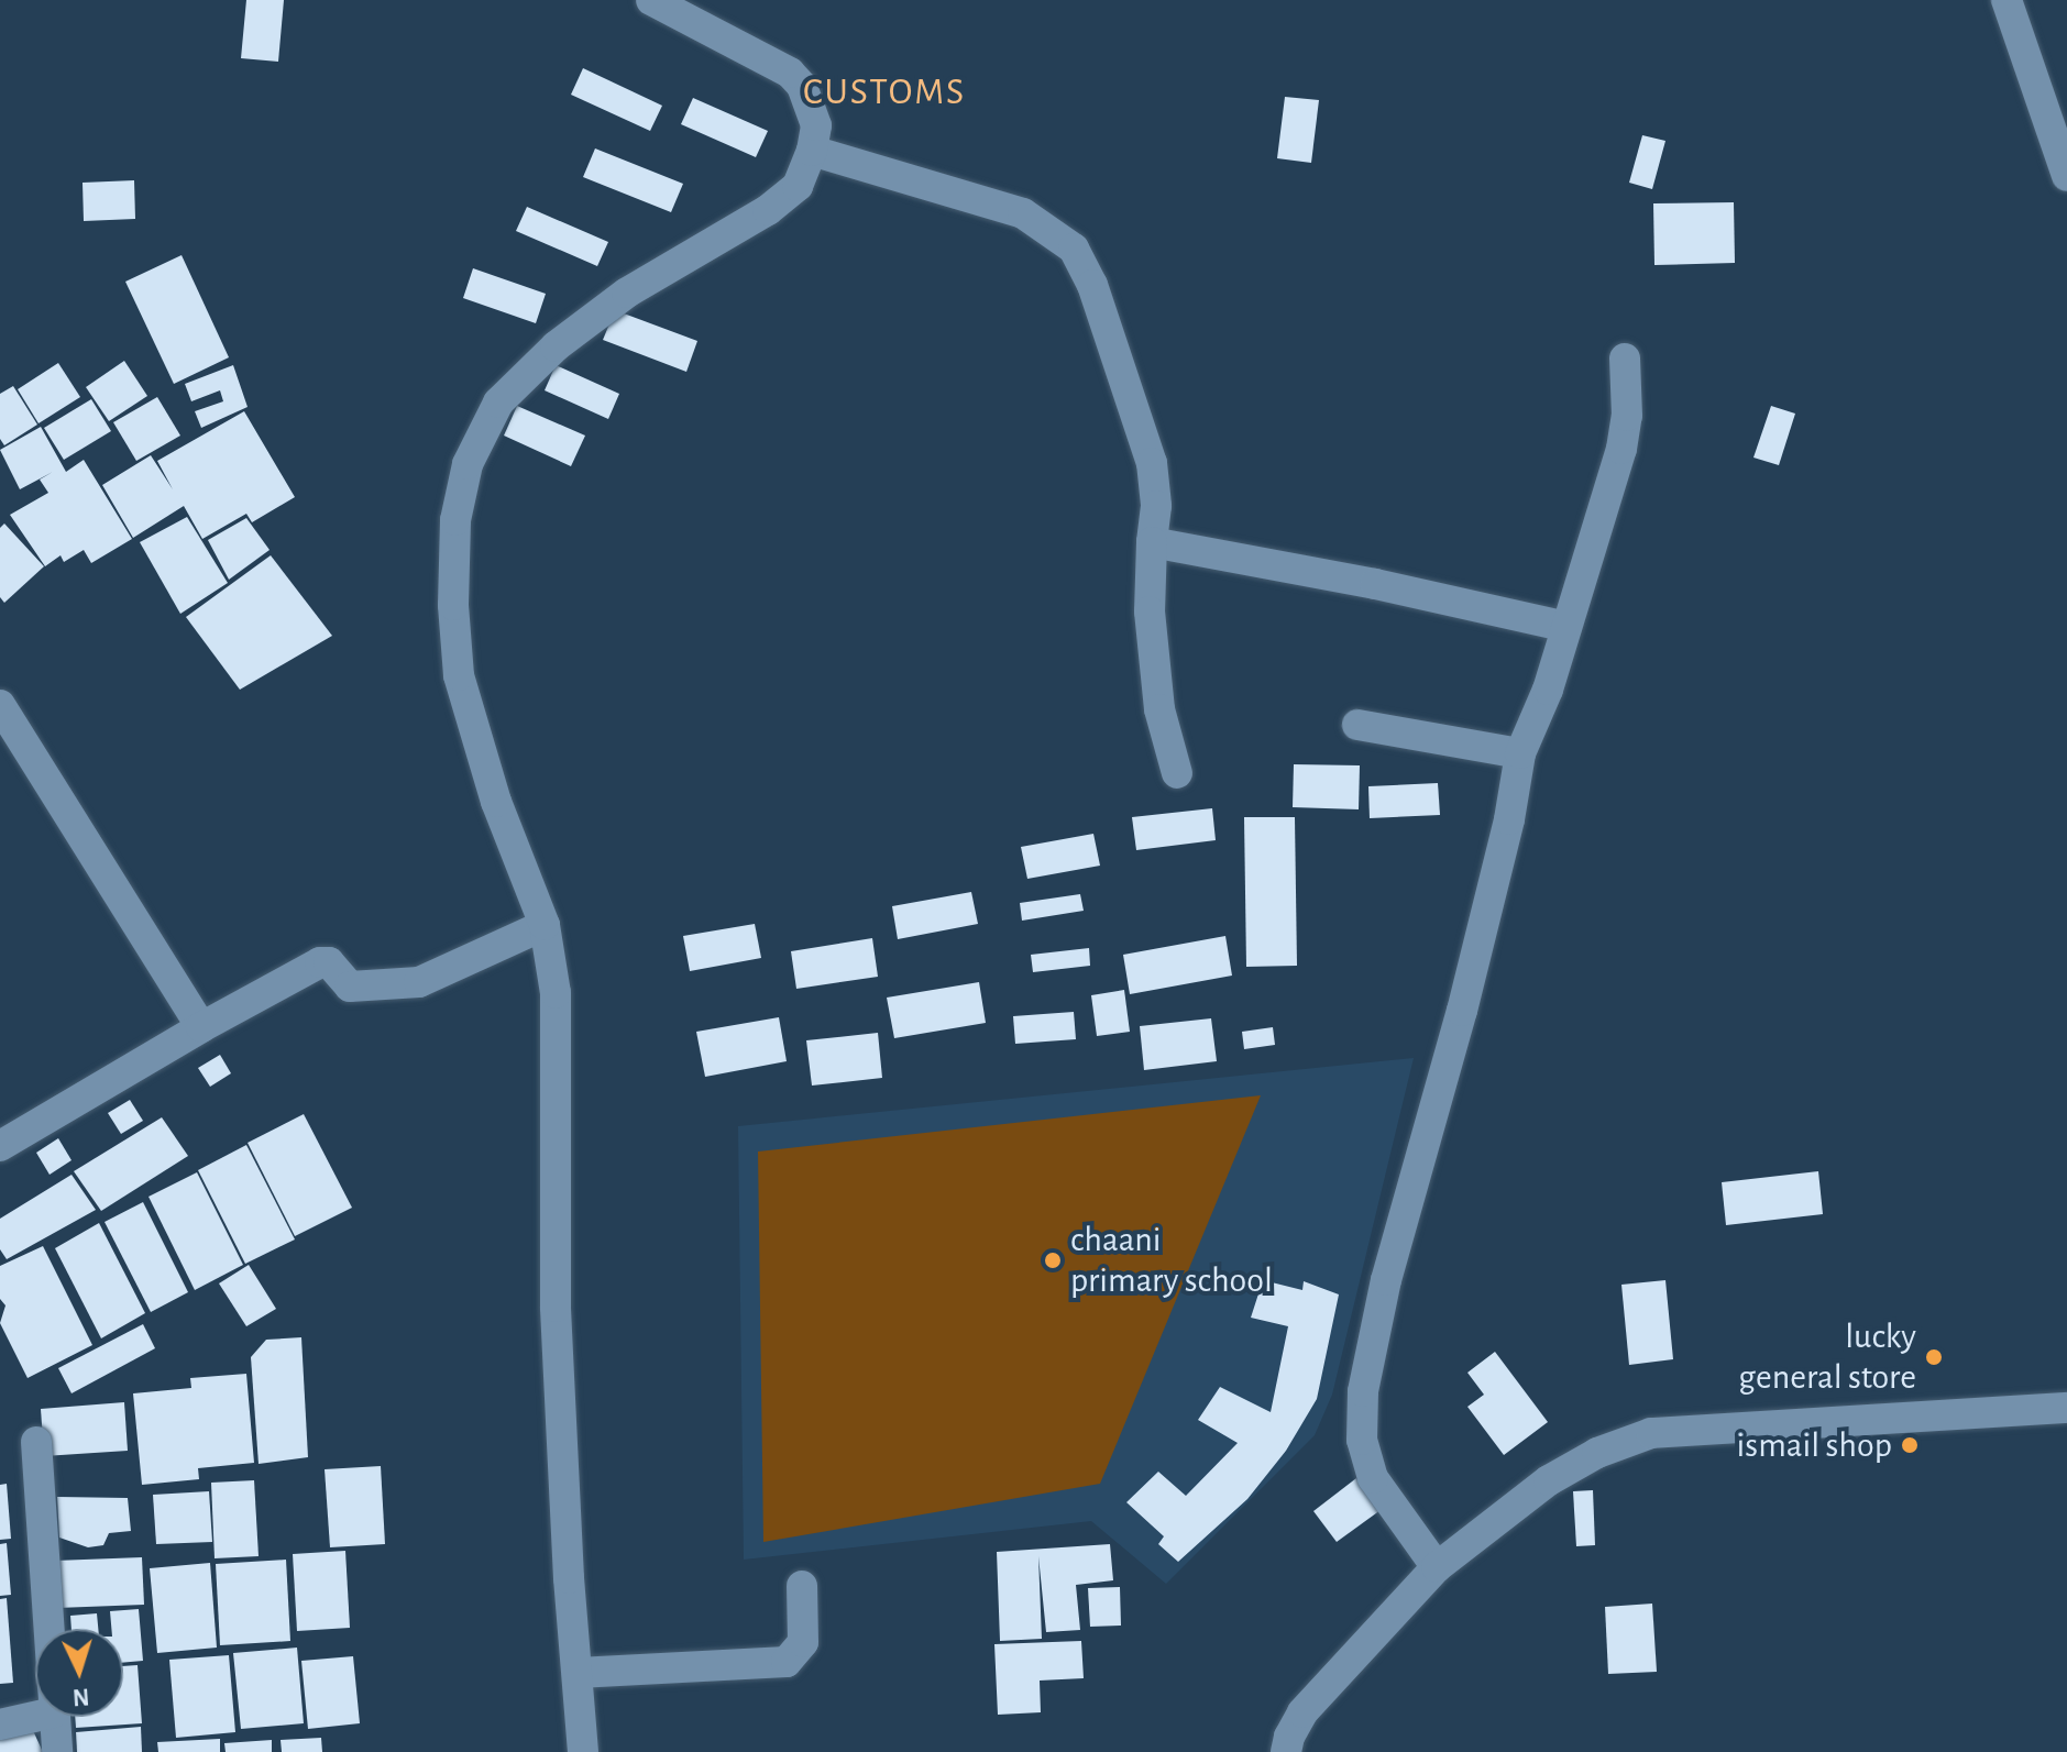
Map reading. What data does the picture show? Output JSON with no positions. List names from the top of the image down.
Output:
{
  "districts": ["CUSTOMS"],
  "places": ["chaani primary school", "lucky general store", "ismail shop"],
  "north": "bottom"
}
